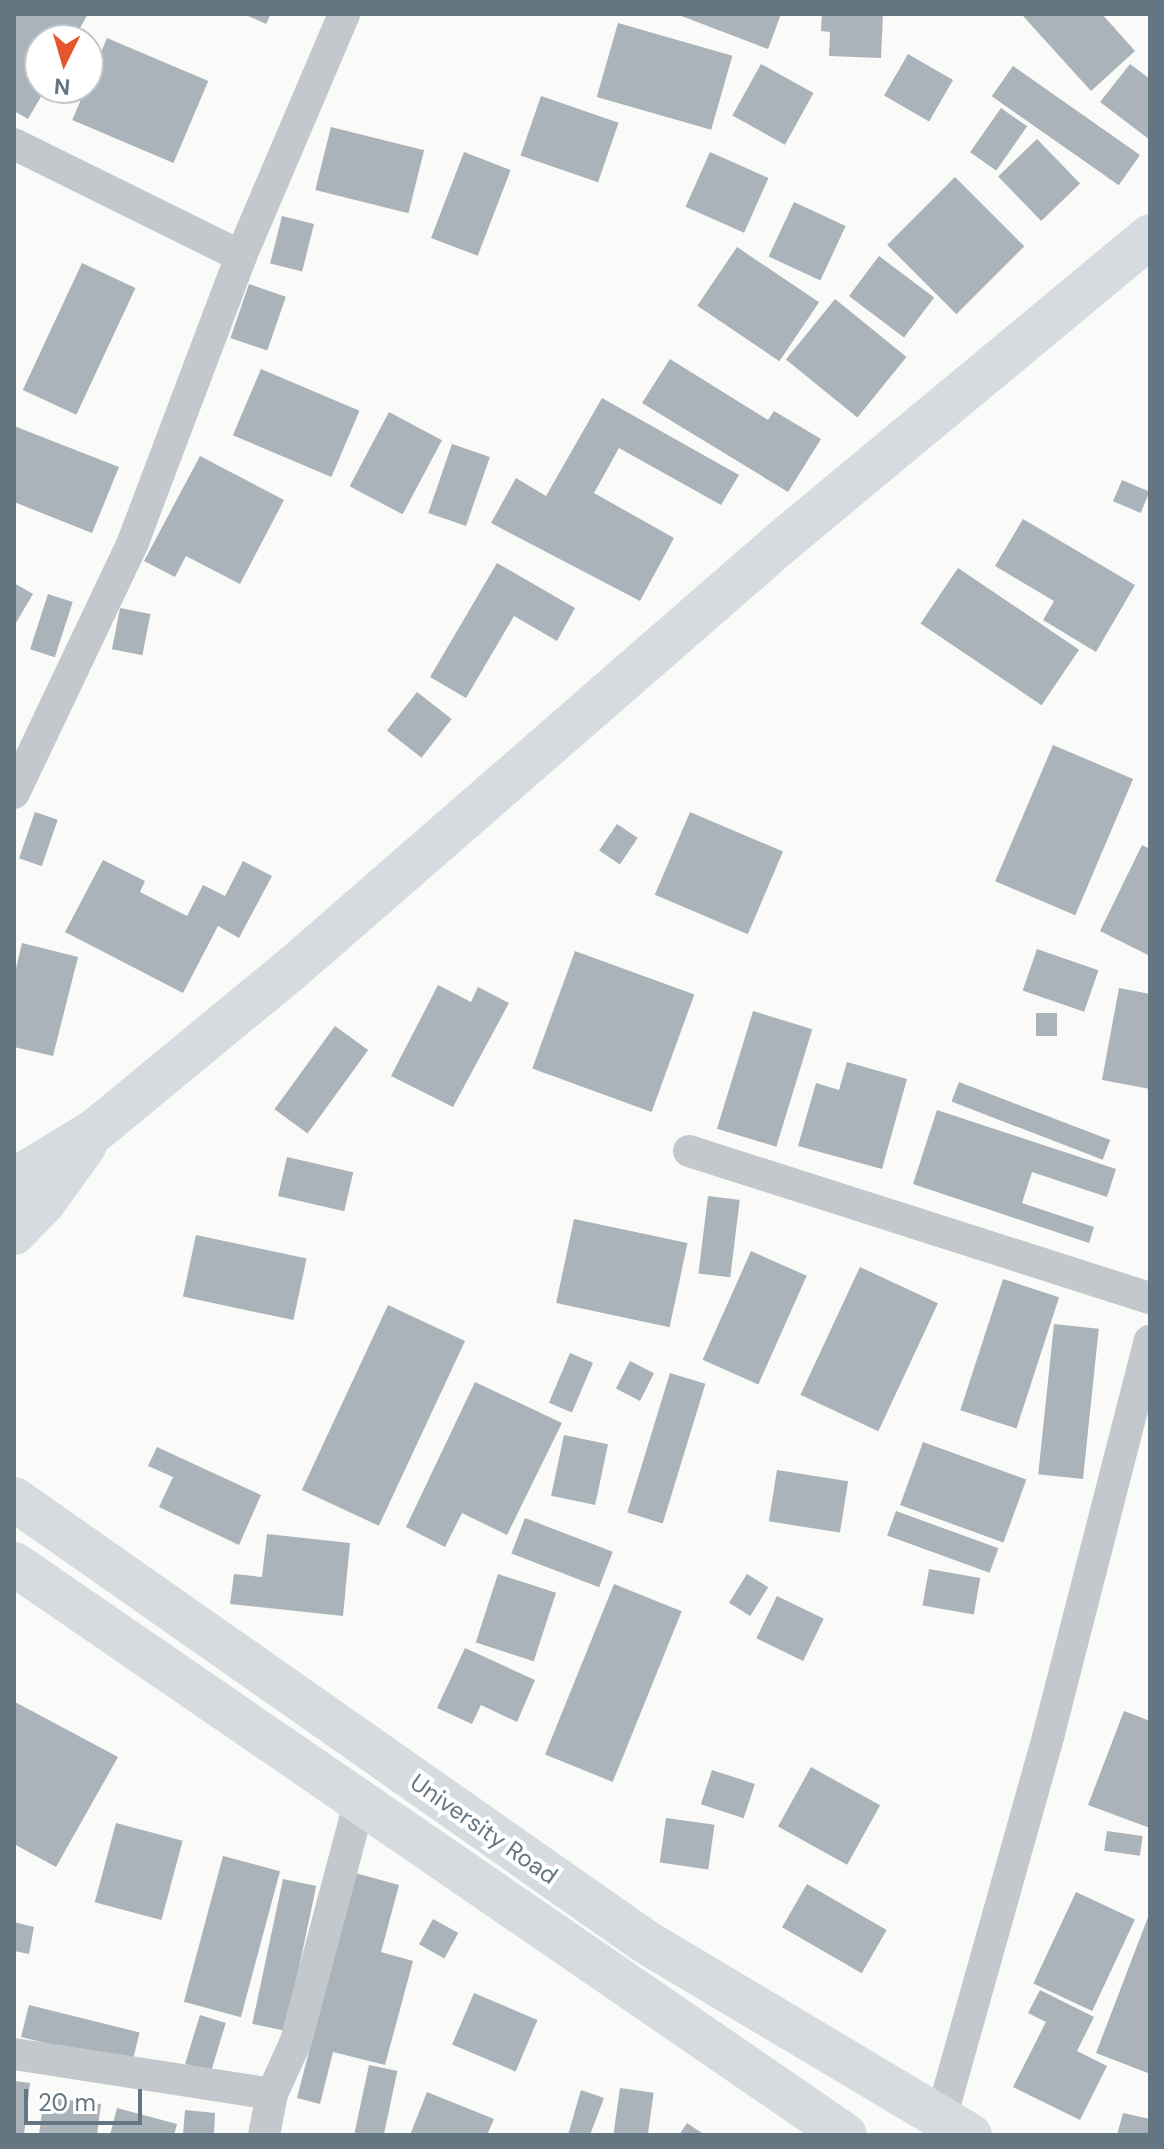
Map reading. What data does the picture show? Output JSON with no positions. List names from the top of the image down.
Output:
{
  "streets": {
    "main road": ["University Road"]
  },
  "scale_bar": "20 m",
  "north": "bottom"
}
